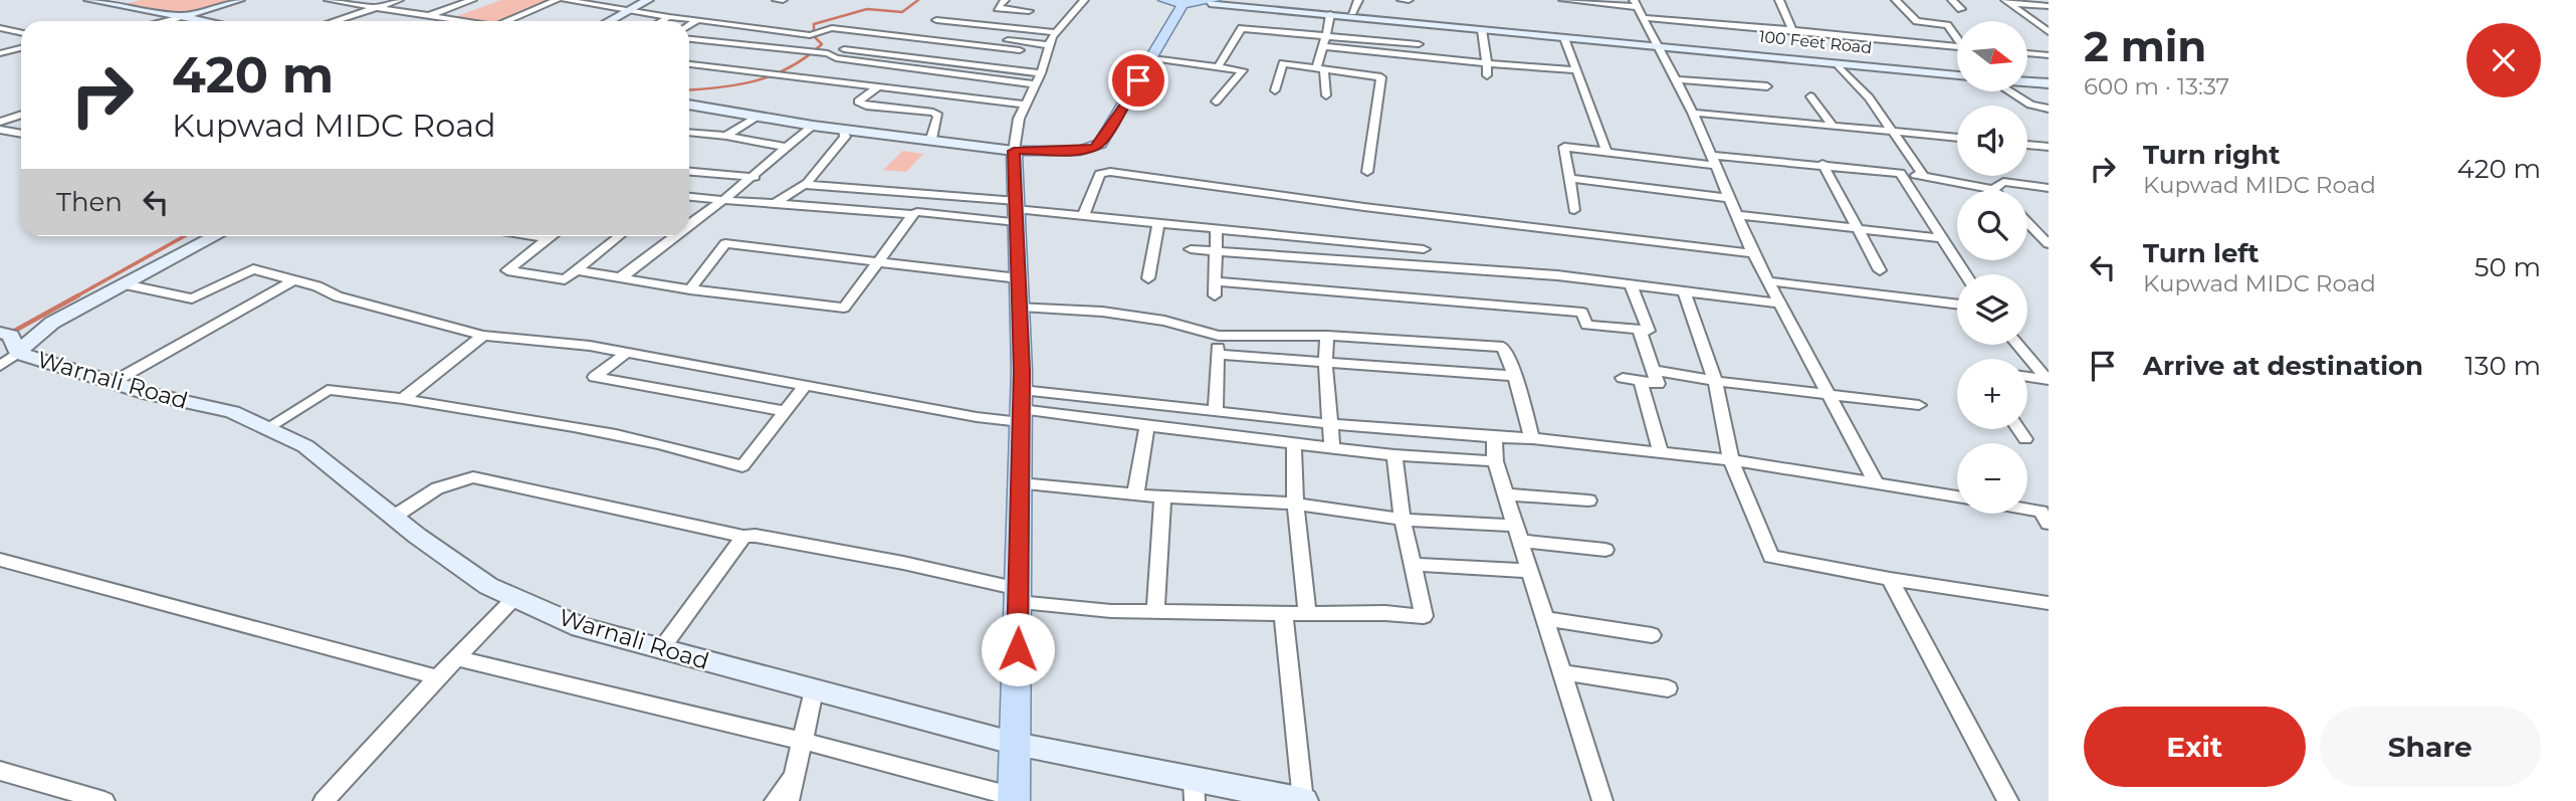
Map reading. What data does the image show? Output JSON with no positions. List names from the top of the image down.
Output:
{
  "streets": {
    "main road": ["100 Feet Road", "Warnali Road"]
  },
  "north": "right",
  "page": {
    "heading": ["2 min", "600 m · 13:37"],
    "map_buttons": ["+", "−"],
    "turn": ["420 m", "Kupwad MIDC Road"],
    "list": [
      {
        "name": "Turn right",
        "note": "Kupwad MIDC Road",
        "value": "420 m"
      },
      {
        "name": "Turn left",
        "note": "Kupwad MIDC Road",
        "value": "50 m"
      },
      {
        "name": "Arrive at destination",
        "value": "130 m"
      }
    ],
    "then": "Then",
    "buttons": ["Exit", "Share"]
  }
}
